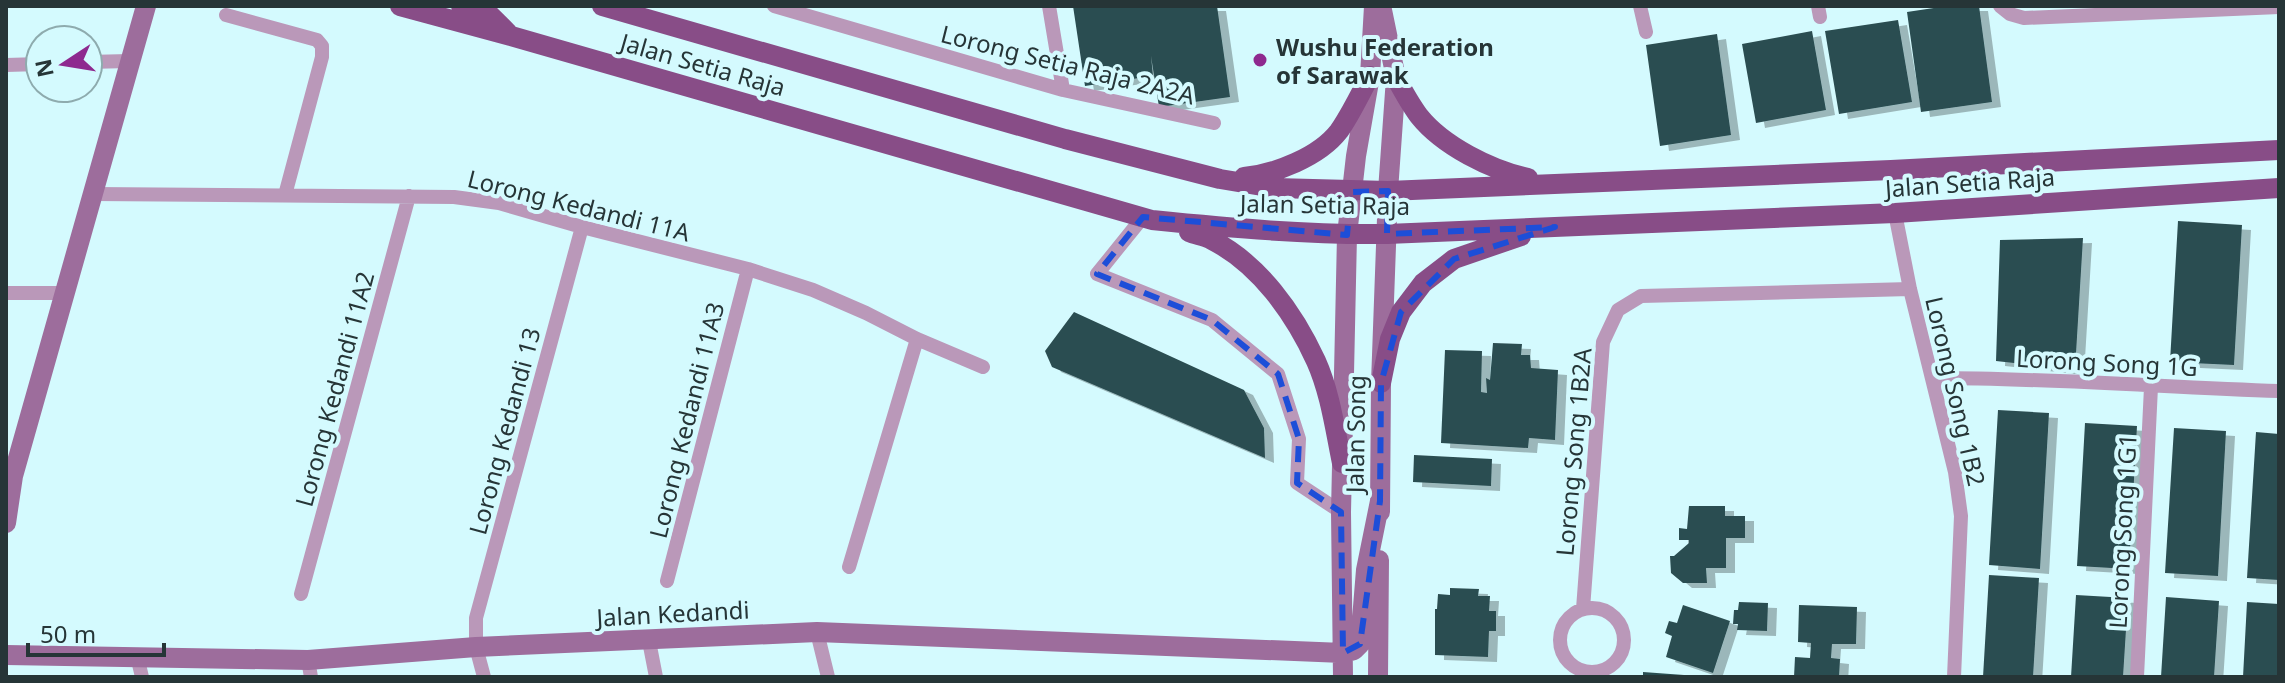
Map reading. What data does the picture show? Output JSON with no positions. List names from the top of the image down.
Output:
{
  "streets": {
    "main road": ["Jalan Setia Raja"],
    "street": [
      "Lorong Setia Raja 2A2A",
      "Lorong Kedandi 11A",
      "Lorong Song 1G",
      "Lorong Kedandi 11A2",
      "Lorong Song 1B2",
      "Lorong Kedandi 11A3",
      "Lorong Kedandi 13",
      "Jalan Song",
      "Lorong Song 1B2A",
      "Lorong Song 1G1",
      "Jalan Kedandi"
    ]
  },
  "crossings": [
    ["Jalan Setia Raja", "Lorong Song 1B2"],
    ["Jalan Setia Raja", "Jalan Song"],
    ["Lorong Kedandi 11A", "Lorong Kedandi 11A2"],
    ["Lorong Kedandi 11A", "Lorong Kedandi 11A3"],
    ["Lorong Kedandi 11A", "Lorong Kedandi 13"],
    ["Lorong Song 1G", "Lorong Song 1B2"],
    ["Lorong Song 1G", "Lorong Song 1G1"],
    ["Lorong Song 1B2", "Lorong Song 1B2A"],
    ["Lorong Kedandi 13", "Jalan Kedandi"],
    ["Jalan Song", "Jalan Kedandi"]
  ],
  "places": ["Wushu Federation of Sarawak"],
  "scale_bar": "50 m",
  "north": "left"
}
